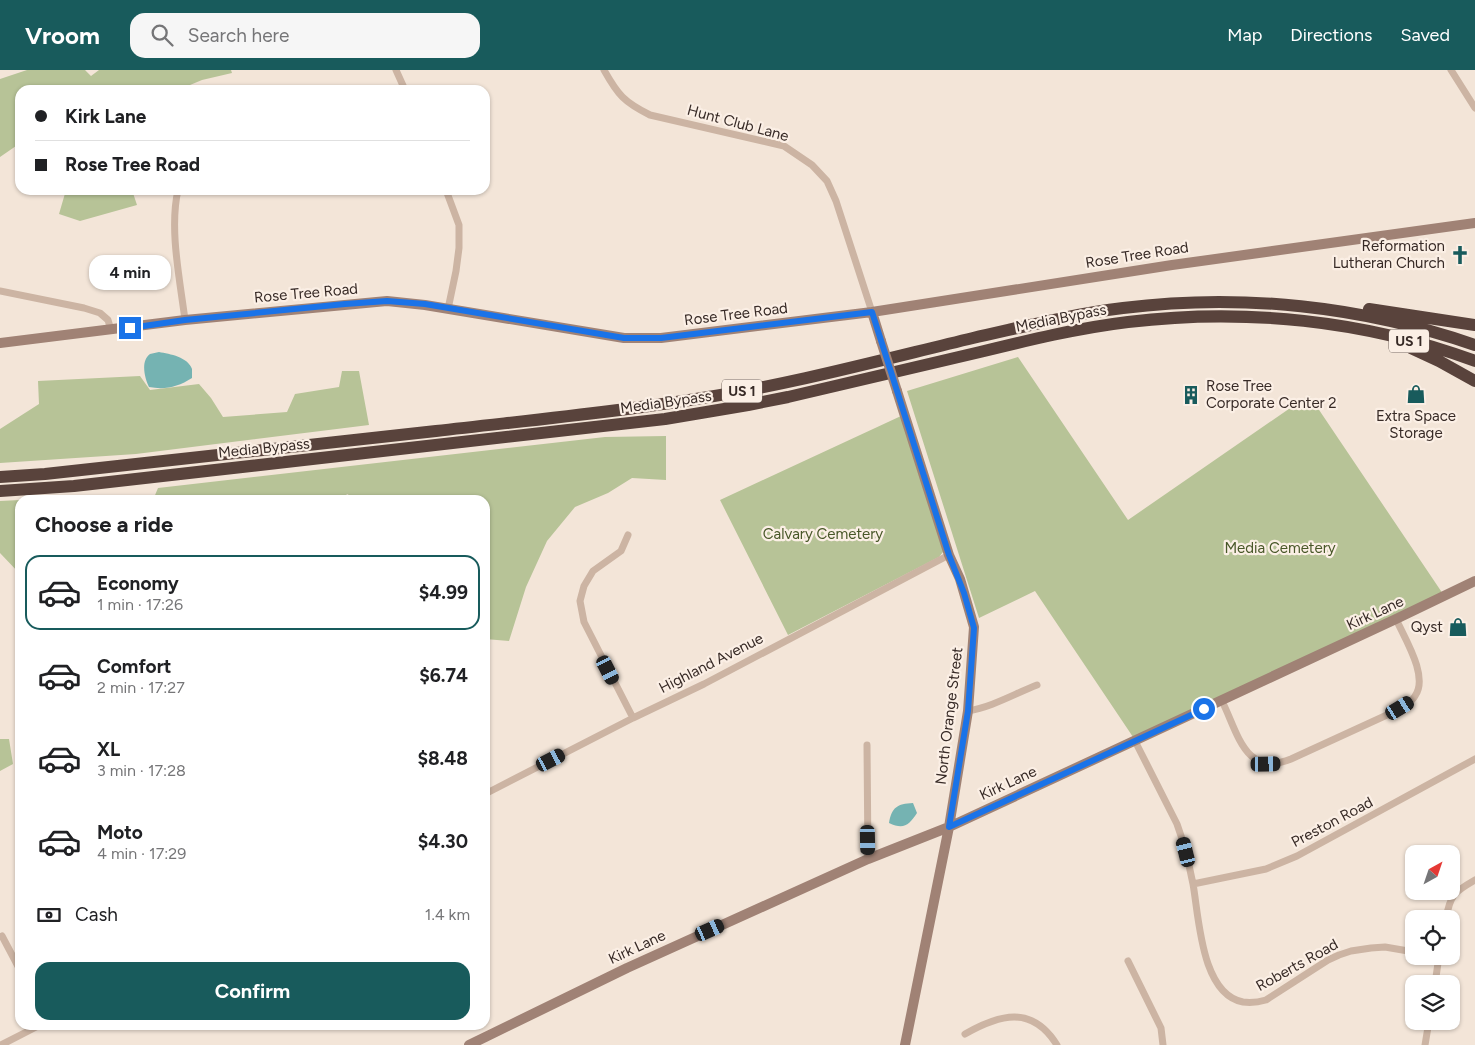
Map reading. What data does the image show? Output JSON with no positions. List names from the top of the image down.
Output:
{
  "streets": {
    "highway": ["Media Bypass", "US 1"],
    "street": [
      "Hunt Club Lane",
      "Rose Tree Road",
      "Kirk Lane",
      "Highland Avenue",
      "North Orange Street",
      "Preston Road",
      "Roberts Road"
    ]
  },
  "crossings": [
    ["Hunt Club Lane", "Rose Tree Road"],
    ["Hunt Club Lane", "North Orange Street"],
    ["Rose Tree Road", "North Orange Street"],
    ["Kirk Lane", "North Orange Street"],
    ["Kirk Lane", "Roberts Road"],
    ["Highland Avenue", "North Orange Street"],
    ["Preston Road", "Roberts Road"]
  ],
  "parks": ["Calvary Cemetery", "Media Cemetery"],
  "places": {
    "church": ["Reformation Lutheran Church"],
    "shop": ["Extra Space Storage", "Qyst"],
    "building": ["Rose Tree Corporate Center 2"]
  },
  "north": "top right",
  "page": {
    "header": "Vroom",
    "search": "Search here",
    "nav": ["Map", "Directions", "Saved"],
    "banner": ["Kirk Lane", "Rose Tree Road"],
    "bubble": "4 min",
    "heading": "Choose a ride",
    "list": [
      {
        "name": "Economy",
        "note": "1 min · 17:26",
        "value": "$4.99"
      },
      {
        "name": "Comfort",
        "note": "2 min · 17:27",
        "value": "$6.74"
      },
      {
        "name": "XL",
        "note": "3 min · 17:28",
        "value": "$8.48"
      },
      {
        "name": "Moto",
        "note": "4 min · 17:29",
        "value": "$4.30"
      }
    ],
    "pay": ["Cash", "1.4 km"],
    "buttons": "Confirm"
  }
}
